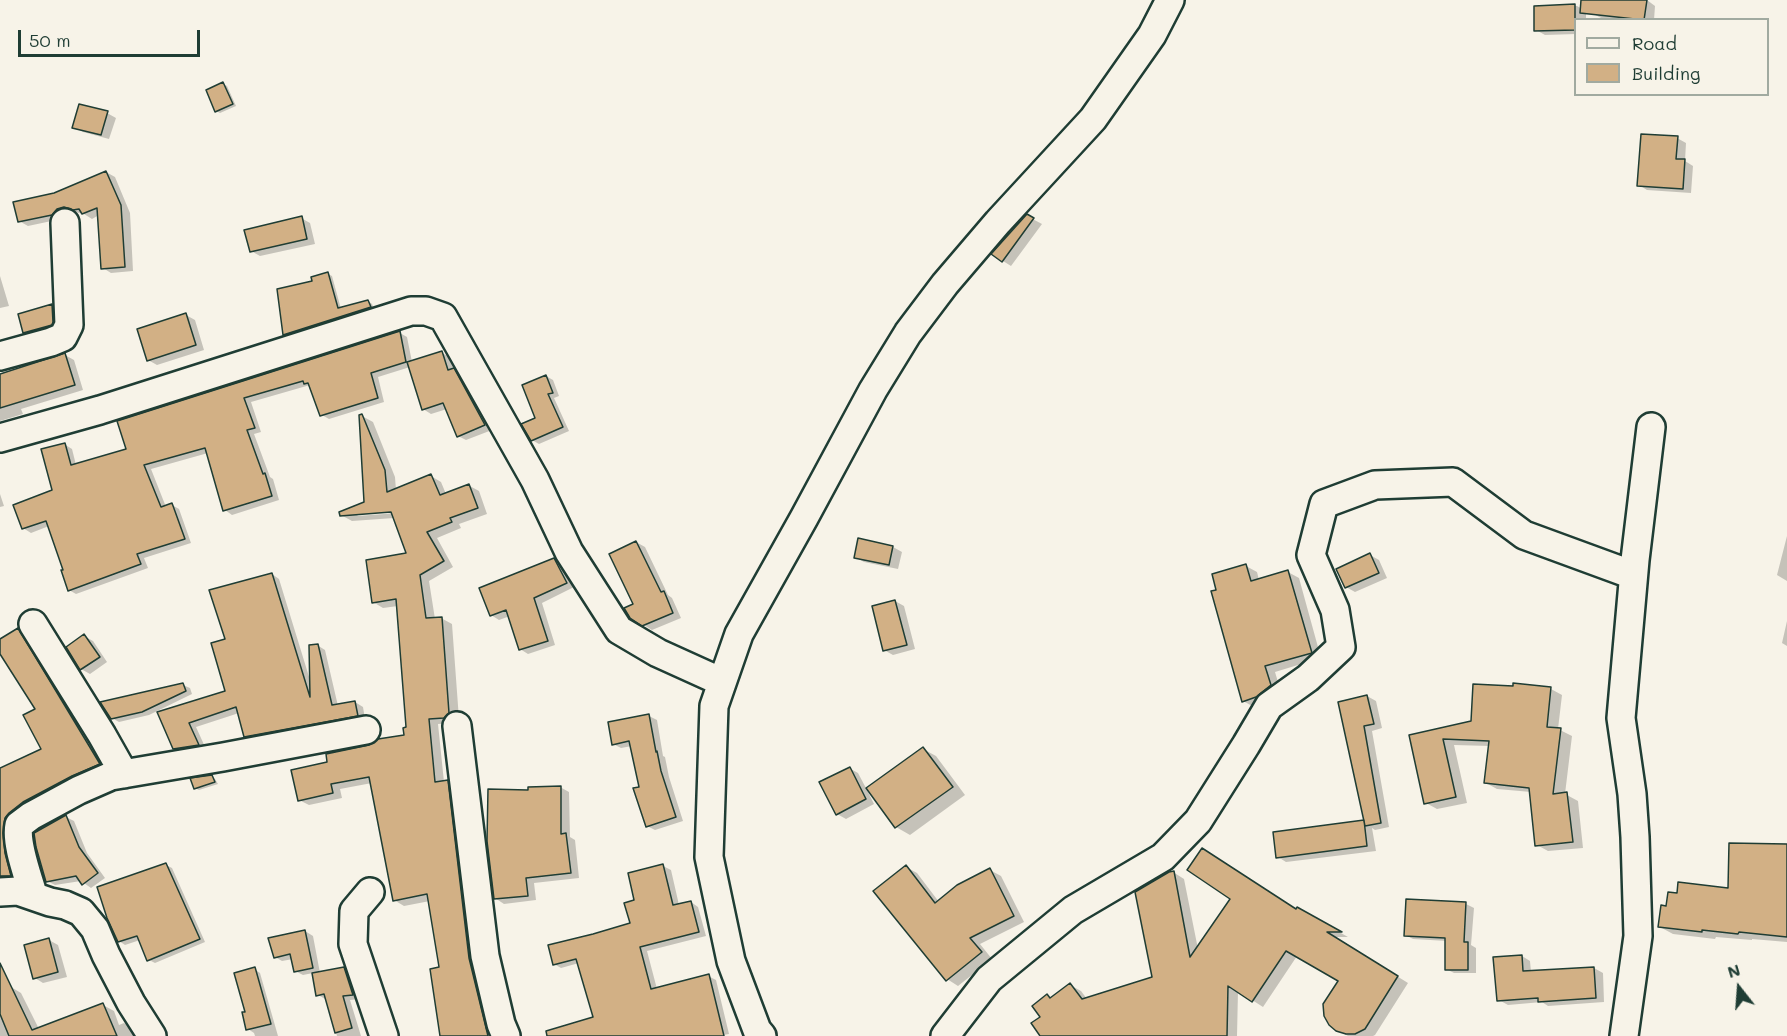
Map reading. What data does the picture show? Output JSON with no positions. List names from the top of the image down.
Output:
{
  "legend": ["Road", "Building"],
  "scale_bar": "50 m",
  "north": "top"
}
